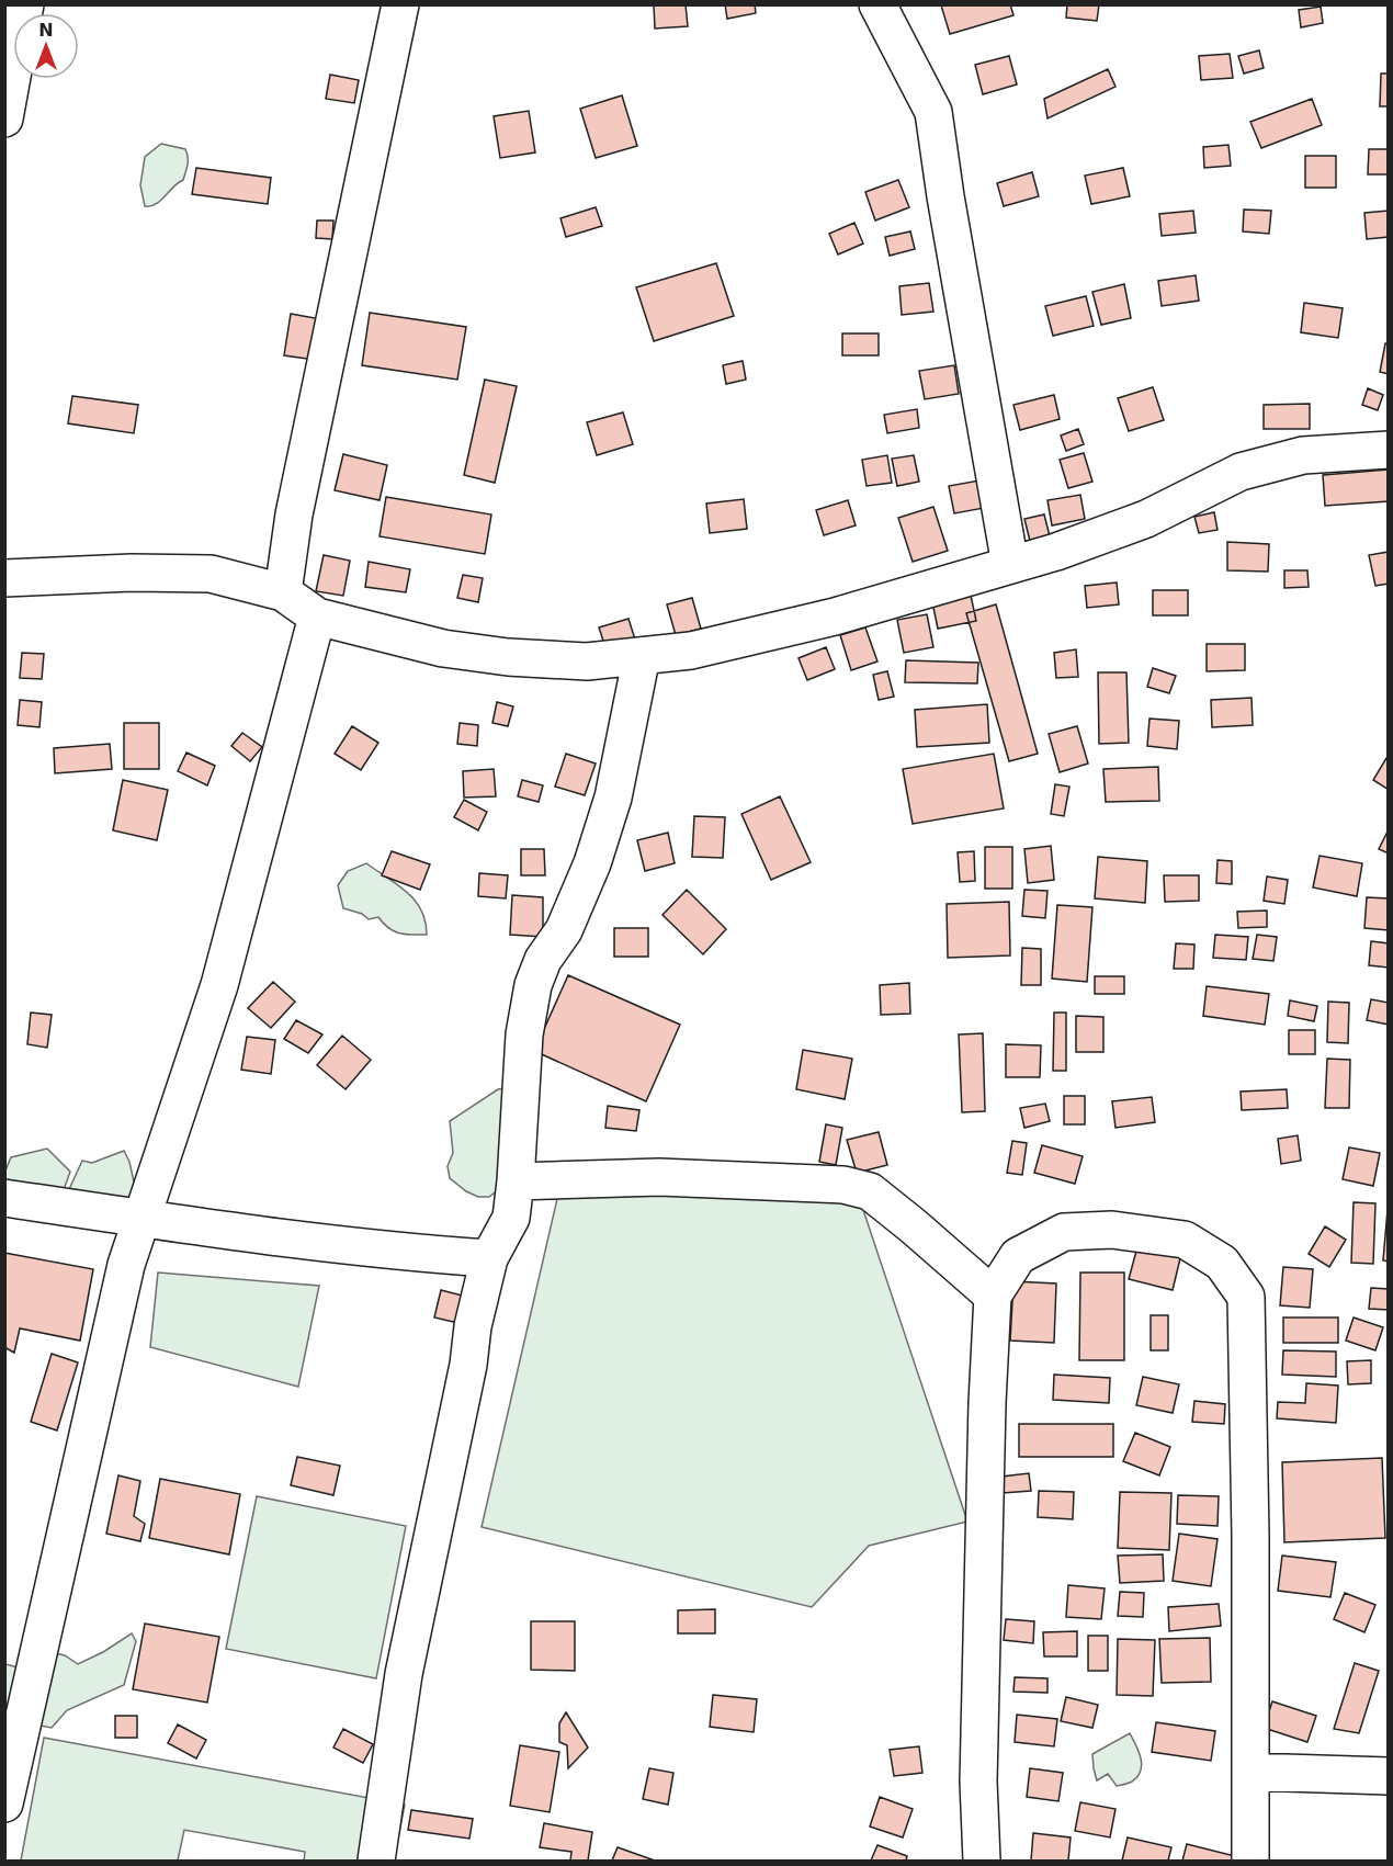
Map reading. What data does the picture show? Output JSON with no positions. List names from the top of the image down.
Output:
{
  "north": "top"
}
